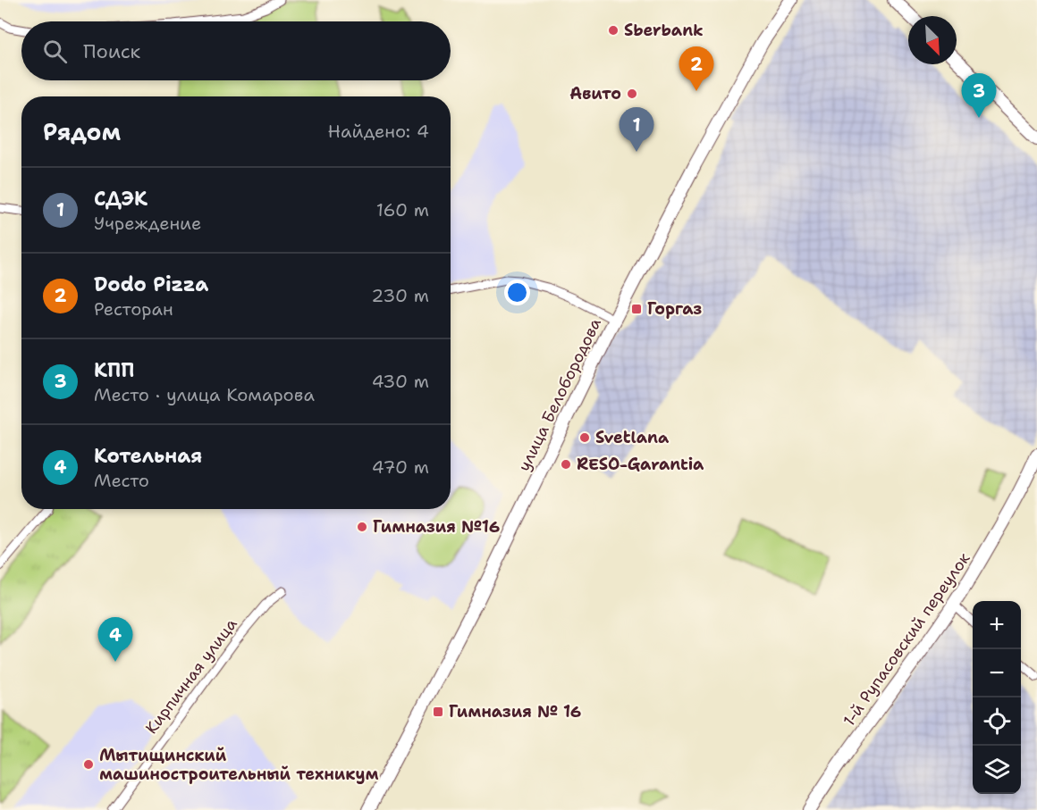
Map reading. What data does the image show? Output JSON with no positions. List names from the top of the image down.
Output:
{
  "streets": {
    "street": ["улица Белобородова", "1-й Рупасовский переулок", "Кирпичная улица"]
  },
  "places": {
    "other": [
      "Sberbank",
      "Авито",
      "Svetlana",
      "RESO-Garantia",
      "Гимназия №16",
      "Мытищинский машиностроительный техникум"
    ],
    "transit": ["Горгаз", "Гимназия № 16"]
  },
  "north": "bottom right",
  "page": {
    "search": "Поиск",
    "pins": [
      "2",
      "3",
      "1",
      "4"
    ],
    "heading": ["Рядом", "Найдено: 4"],
    "list": [
      {
        "mark": "1",
        "name": "СДЭК",
        "note": "Учреждение",
        "value": "160 m"
      },
      {
        "mark": "2",
        "name": "Dodo Pizza",
        "note": "Ресторан",
        "value": "230 m"
      },
      {
        "mark": "3",
        "name": "КПП",
        "note": "Место · улица Комарова",
        "value": "430 m"
      },
      {
        "mark": "4",
        "name": "Котельная",
        "note": "Место",
        "value": "470 m"
      }
    ],
    "map_buttons": ["+", "−"]
  }
}
